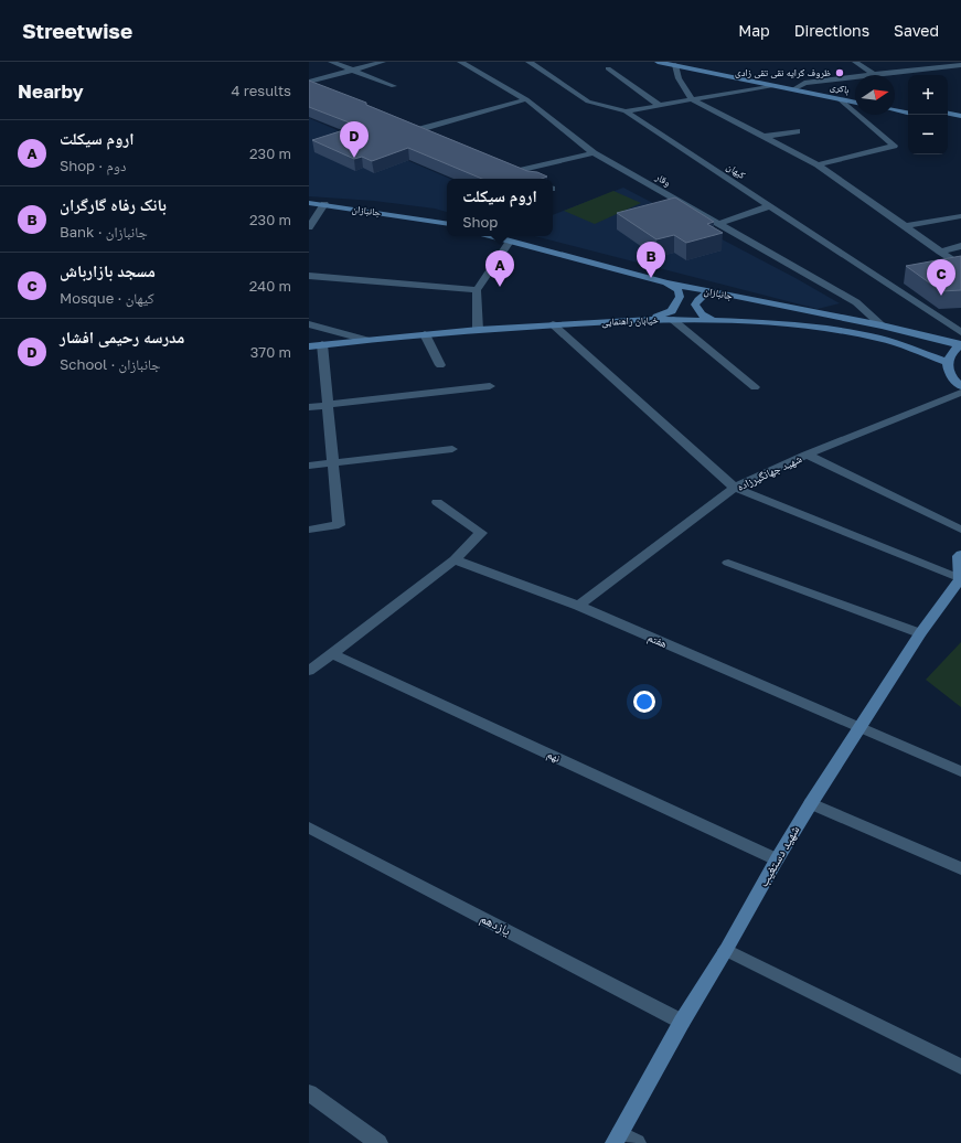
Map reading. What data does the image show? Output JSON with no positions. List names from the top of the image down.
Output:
{
  "streets": {
    "main road": [
      "باکری",
      "جانبازان",
      "خیابان راهنمایی",
      "شهید دستغیب"
    ],
    "street": [
      "کیهان",
      "وقار",
      "شهید جهانگیرزاده",
      "هفتم",
      "نهم",
      "یازدهم"
    ]
  },
  "crossings": [
    ["وقار", "جانبازان"],
    ["شهید جهانگیرزاده", "هفتم"],
    ["هفتم", "شهید دستغیب"],
    ["نهم", "شهید دستغیب"],
    ["شهید دستغیب", "یازدهم"]
  ],
  "places": ["ظروف کرایه نقی تقی زادی"],
  "north": "right",
  "page": {
    "header": "Streetwise",
    "nav": ["Map", "Directions", "Saved"],
    "heading": ["Nearby", "4 results"],
    "map_buttons": ["+", "−"],
    "list": [
      {
        "mark": "A",
        "name": "اروم سیکلت",
        "note": "Shop · دوم",
        "value": "230 m"
      },
      {
        "mark": "B",
        "name": "بانک رفاه گارگران",
        "note": "Bank · جانبازان",
        "value": "230 m"
      },
      {
        "mark": "C",
        "name": "مسجد بازارباش",
        "note": "Mosque · کیهان",
        "value": "240 m"
      },
      {
        "mark": "D",
        "name": "مدرسه رحیمی افشار",
        "note": "School · جانبازان",
        "value": "370 m"
      }
    ],
    "pins": [
      "D",
      "B",
      "A",
      "C"
    ],
    "popup": ["اروم سیکلت", "Shop"]
  }
}
